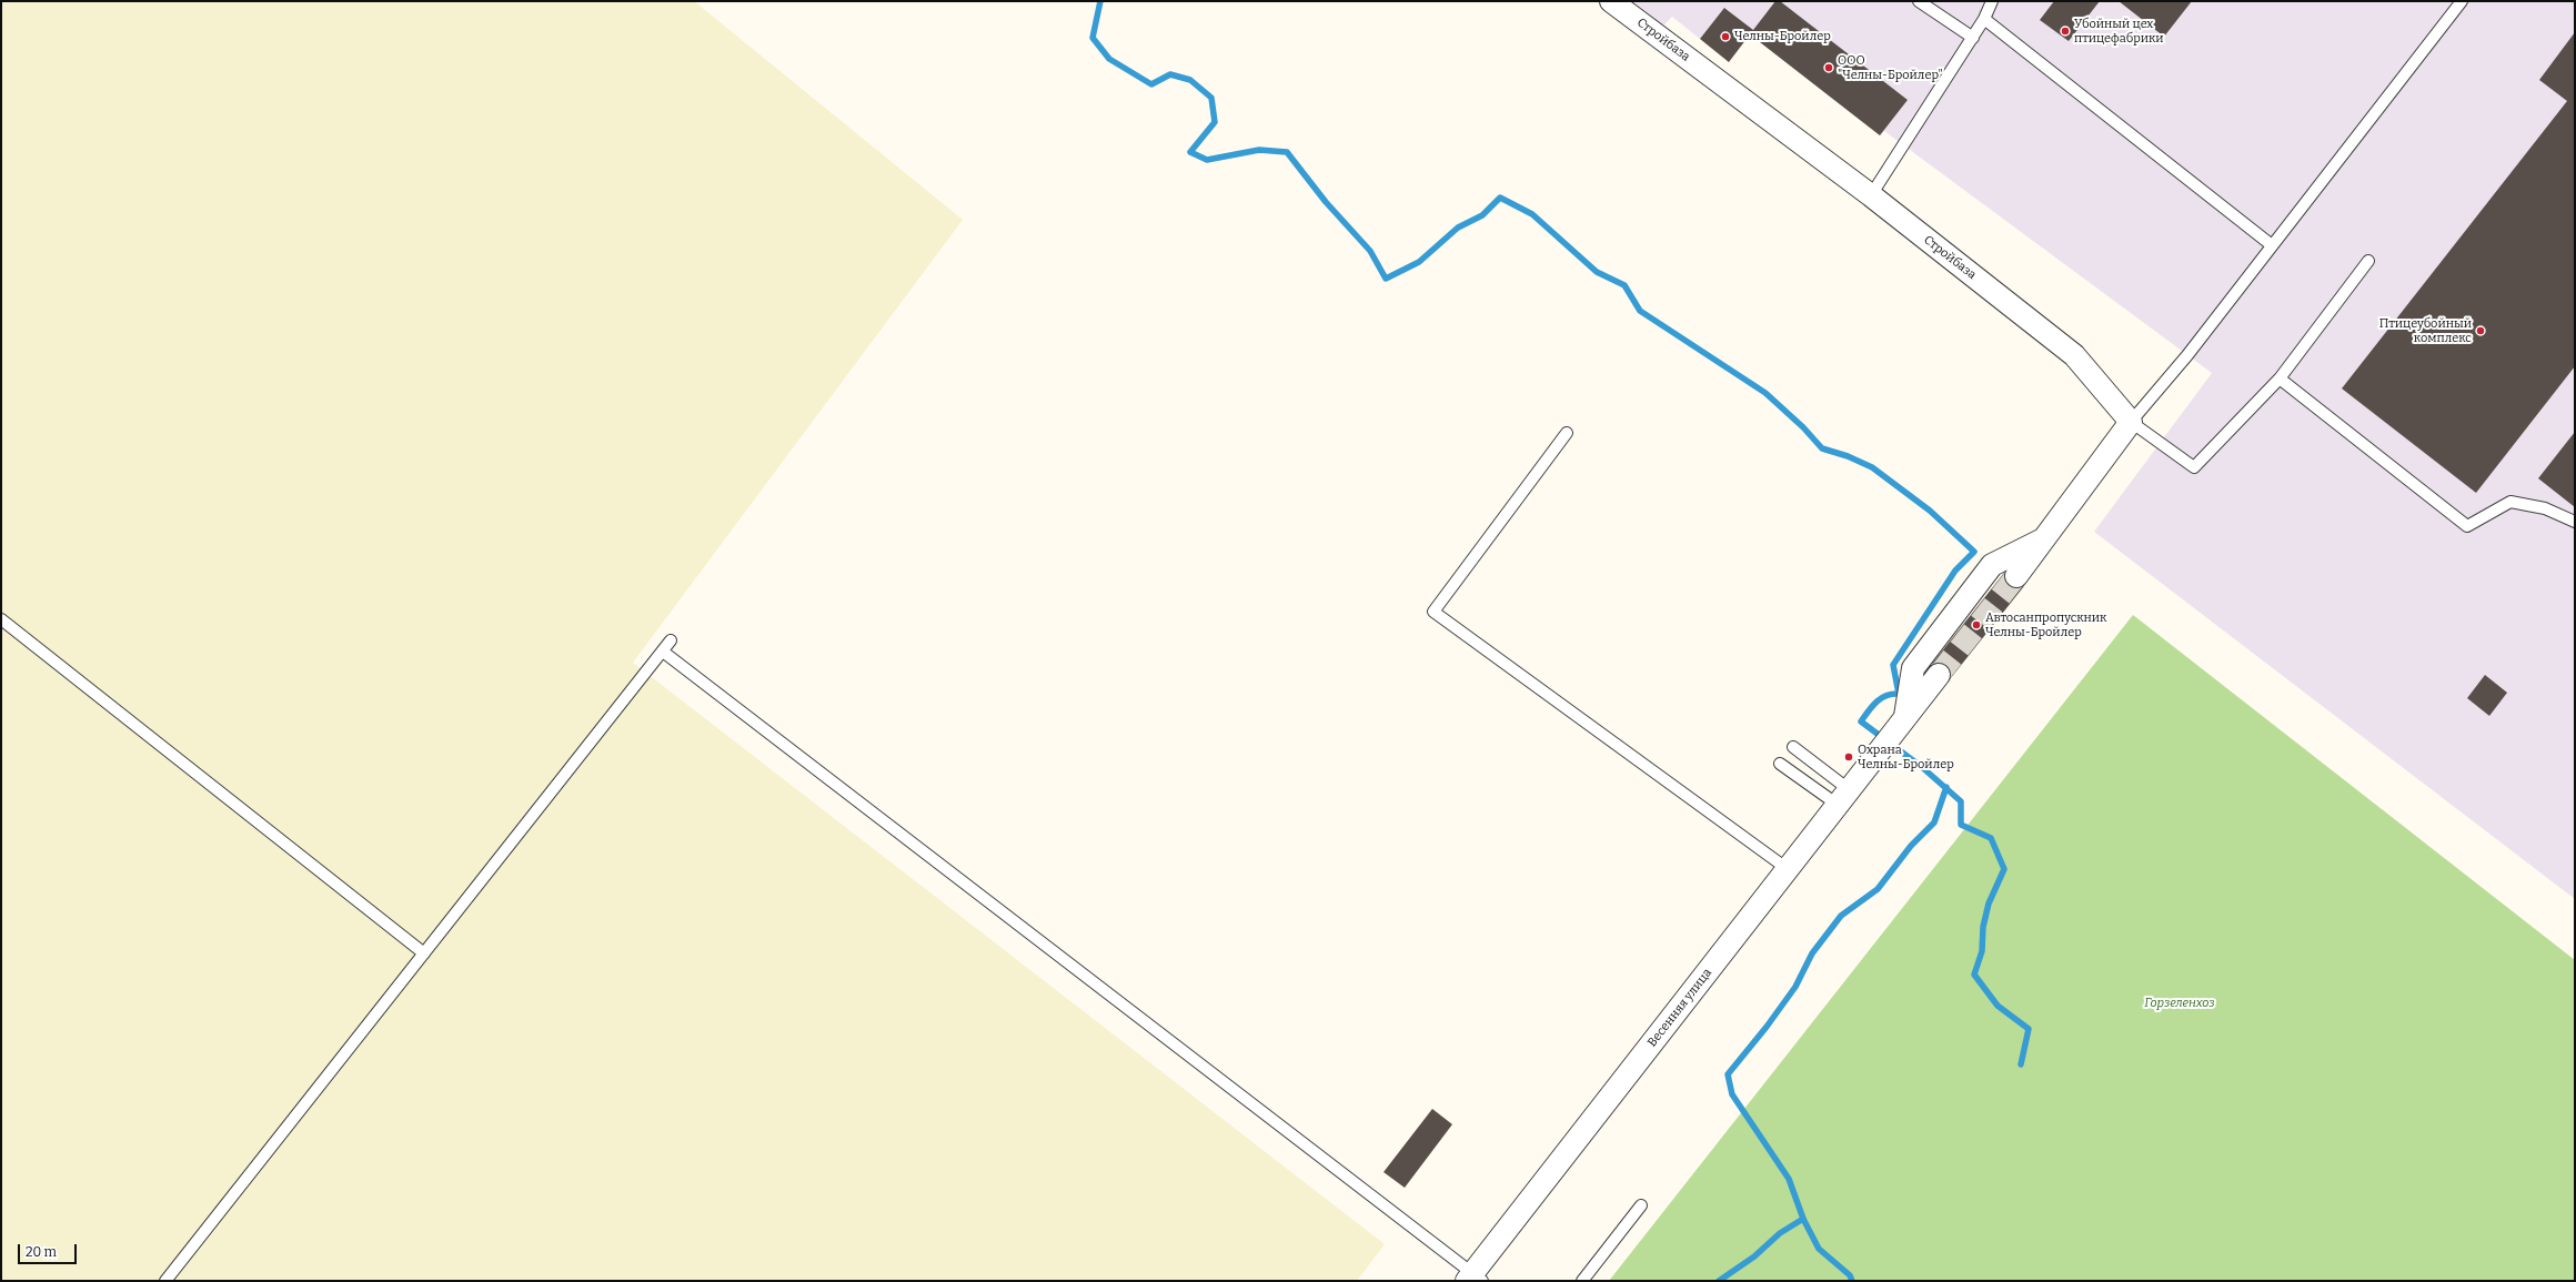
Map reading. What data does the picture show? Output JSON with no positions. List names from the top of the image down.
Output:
{
  "streets": {
    "street": ["Стройбаза", "Весенняя улица"]
  },
  "parks": ["Горзеленхоз"],
  "places": [
    "Убойный цех птицефабрики",
    "Челны-Бройлер",
    "ООО \"Челны-Бройлер\"",
    "Птицеубойный комплекс",
    "Автосанпропускник Челны-Бройлер",
    "Охрана Челны-Бройлер"
  ],
  "scale_bar": "20 m"
}
